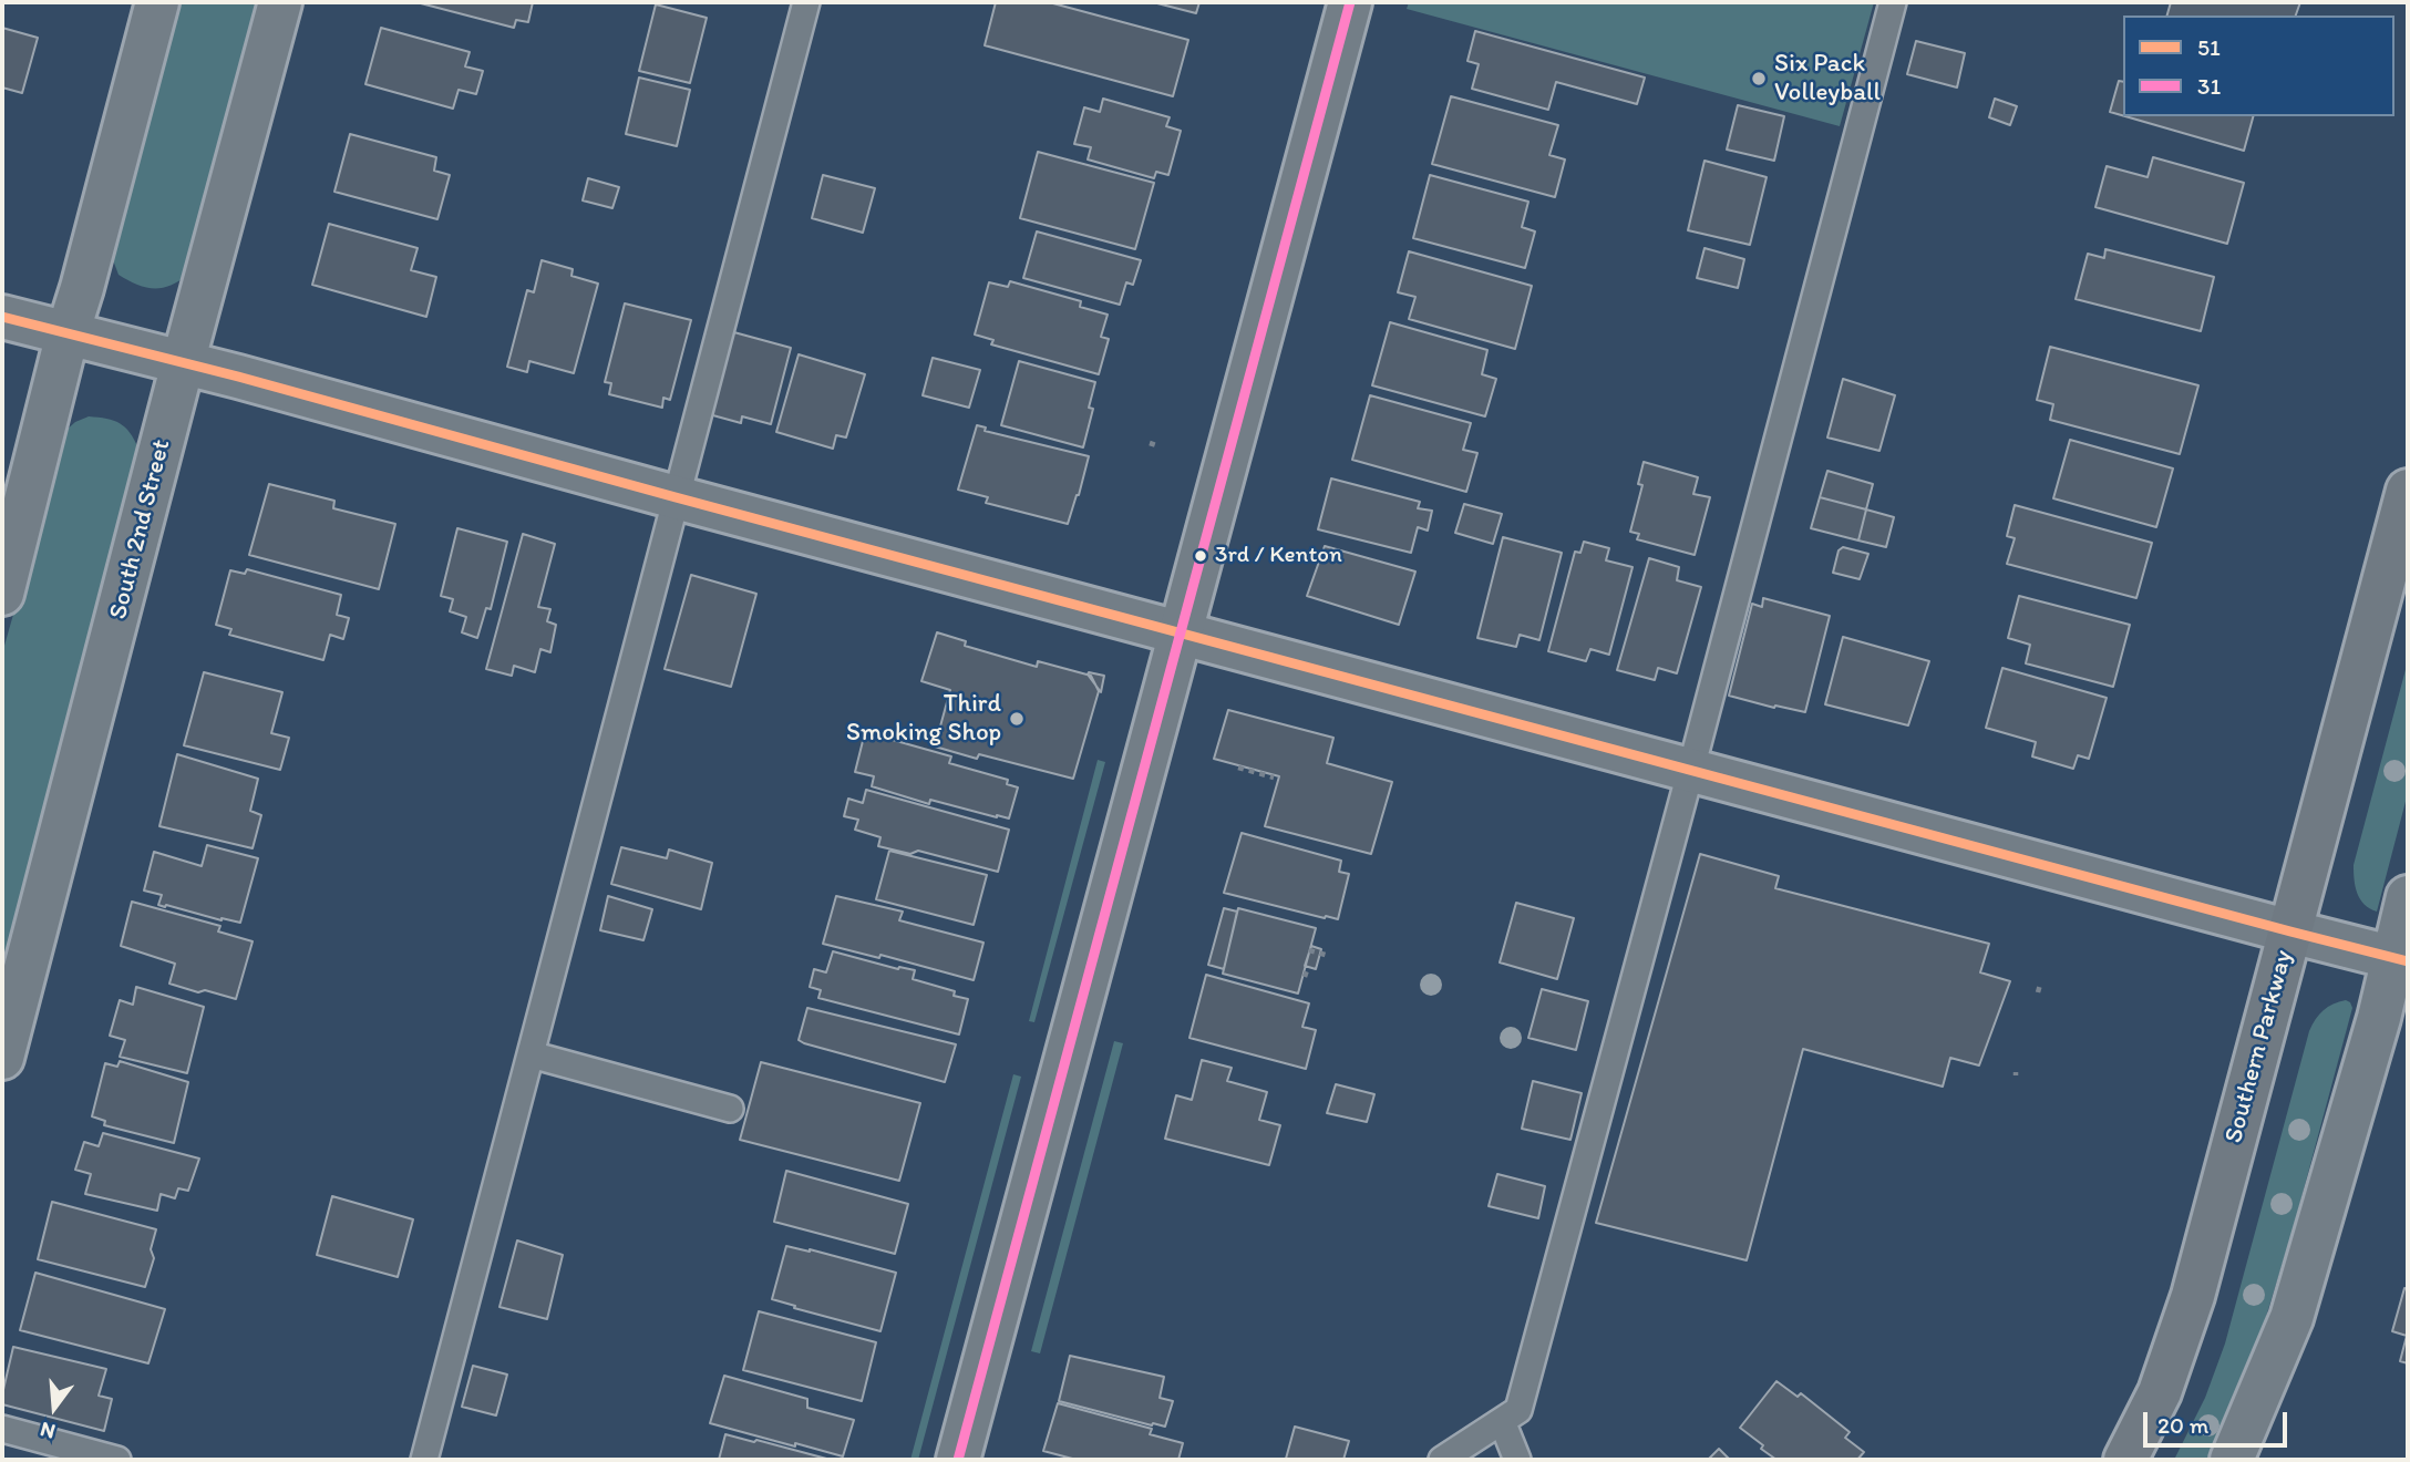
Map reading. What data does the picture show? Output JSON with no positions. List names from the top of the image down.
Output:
{
  "streets": {
    "main road": ["Southern Parkway"],
    "street": ["South 2nd Street"]
  },
  "places": ["Six Pack Volleyball", "3rd / Kenton", "Third Smoking Shop"],
  "lines": ["transit line 31", "transit line 51"],
  "legend": ["51", "31"],
  "scale_bar": "20 m",
  "north": "bottom"
}
